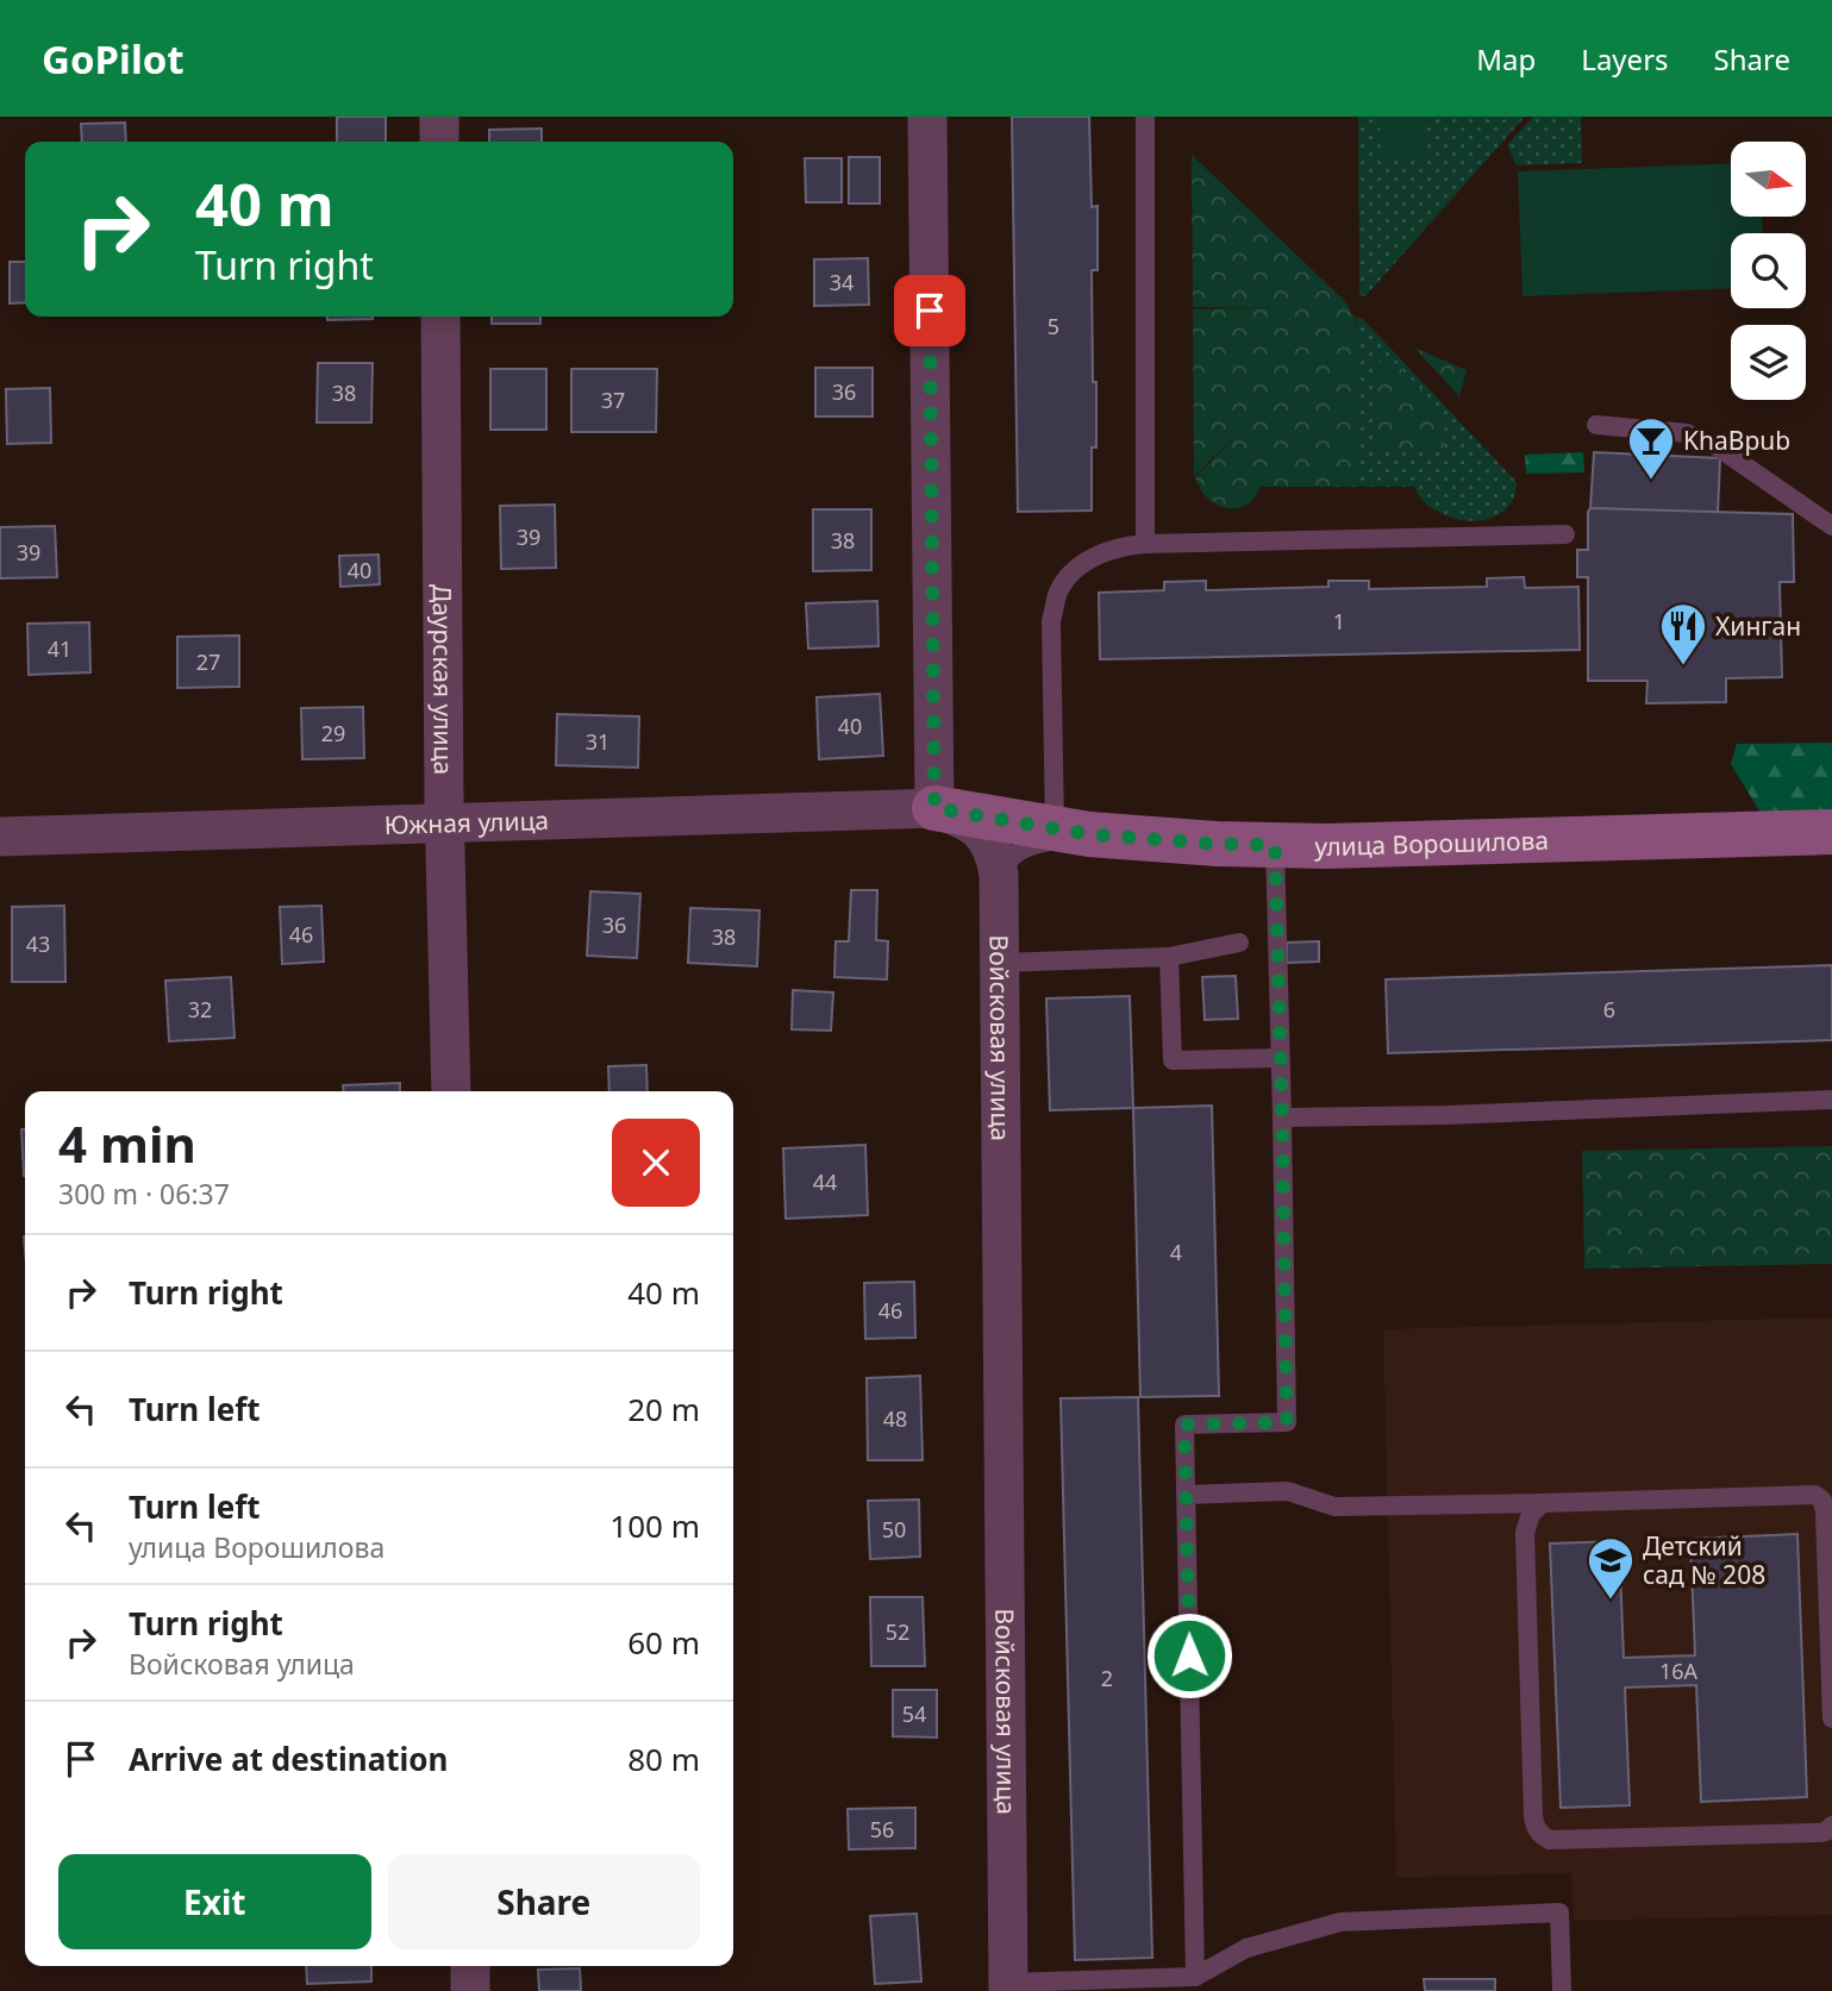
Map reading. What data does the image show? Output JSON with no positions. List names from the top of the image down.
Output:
{
  "streets": {
    "main road": ["улица Ворошилова"],
    "street": ["Даурская улица", "Южная улица", "Войсковая улица"]
  },
  "crossings": [
    ["Даурская улица", "Южная улица"],
    ["Южная улица", "улица Ворошилова"],
    ["Южная улица", "Войсковая улица"],
    ["улица Ворошилова", "Войсковая улица"]
  ],
  "places": {
    "bar": ["KhaBpub"],
    "restaurant": ["Хинган"],
    "school or university": ["Детский сад № 208"]
  },
  "house_numbers": [
    "34",
    "5",
    "36",
    "38",
    "37",
    "39",
    "38",
    "39",
    "40",
    "1",
    "41",
    "27",
    "40",
    "29",
    "31",
    "36",
    "46",
    "38",
    "43",
    "32",
    "6",
    "44",
    "4",
    "46",
    "48",
    "50",
    "52",
    "16А",
    "2",
    "54",
    "56"
  ],
  "north": "right",
  "page": {
    "header": "GoPilot",
    "nav": ["Map", "Layers", "Share"],
    "turn": ["40 m", "Turn right"],
    "heading": ["4 min", "300 m · 06:37"],
    "list": [
      {
        "name": "Turn right",
        "value": "40 m"
      },
      {
        "name": "Turn left",
        "value": "20 m"
      },
      {
        "name": "Turn left",
        "note": "улица Ворошилова",
        "value": "100 m"
      },
      {
        "name": "Turn right",
        "note": "Войсковая улица",
        "value": "60 m"
      },
      {
        "name": "Arrive at destination",
        "value": "80 m"
      }
    ],
    "buttons": ["Exit", "Share"]
  }
}
